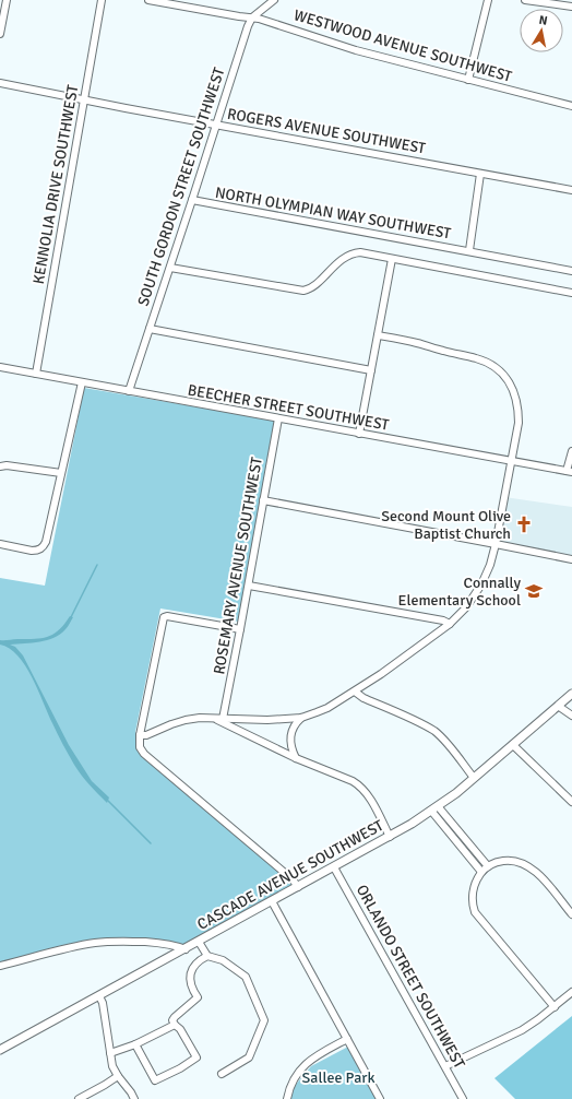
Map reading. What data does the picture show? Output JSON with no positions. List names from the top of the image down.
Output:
{
  "streets": {
    "main road": ["CASCADE AVENUE SOUTHWEST"],
    "street": [
      "WESTWOOD AVENUE SOUTHWEST",
      "ROGERS AVENUE SOUTHWEST",
      "KENNOLIA DRIVE SOUTHWEST",
      "SOUTH GORDON STREET SOUTHWEST",
      "NORTH OLYMPIAN WAY SOUTHWEST",
      "BEECHER STREET SOUTHWEST",
      "ROSEMARY AVENUE SOUTHWEST",
      "ORLANDO STREET SOUTHWEST"
    ]
  },
  "crossings": [
    ["WESTWOOD AVENUE SOUTHWEST", "SOUTH GORDON STREET SOUTHWEST"],
    ["ROGERS AVENUE SOUTHWEST", "KENNOLIA DRIVE SOUTHWEST"],
    ["ROGERS AVENUE SOUTHWEST", "SOUTH GORDON STREET SOUTHWEST"],
    ["KENNOLIA DRIVE SOUTHWEST", "BEECHER STREET SOUTHWEST"],
    ["SOUTH GORDON STREET SOUTHWEST", "NORTH OLYMPIAN WAY SOUTHWEST"],
    ["SOUTH GORDON STREET SOUTHWEST", "BEECHER STREET SOUTHWEST"],
    ["BEECHER STREET SOUTHWEST", "ROSEMARY AVENUE SOUTHWEST"],
    ["CASCADE AVENUE SOUTHWEST", "ORLANDO STREET SOUTHWEST"]
  ],
  "parks": ["Sallee Park"],
  "places": {
    "church": ["Second Mount Olive Baptist Church"],
    "school or university": ["Connally Elementary School"]
  },
  "north": "top"
}
